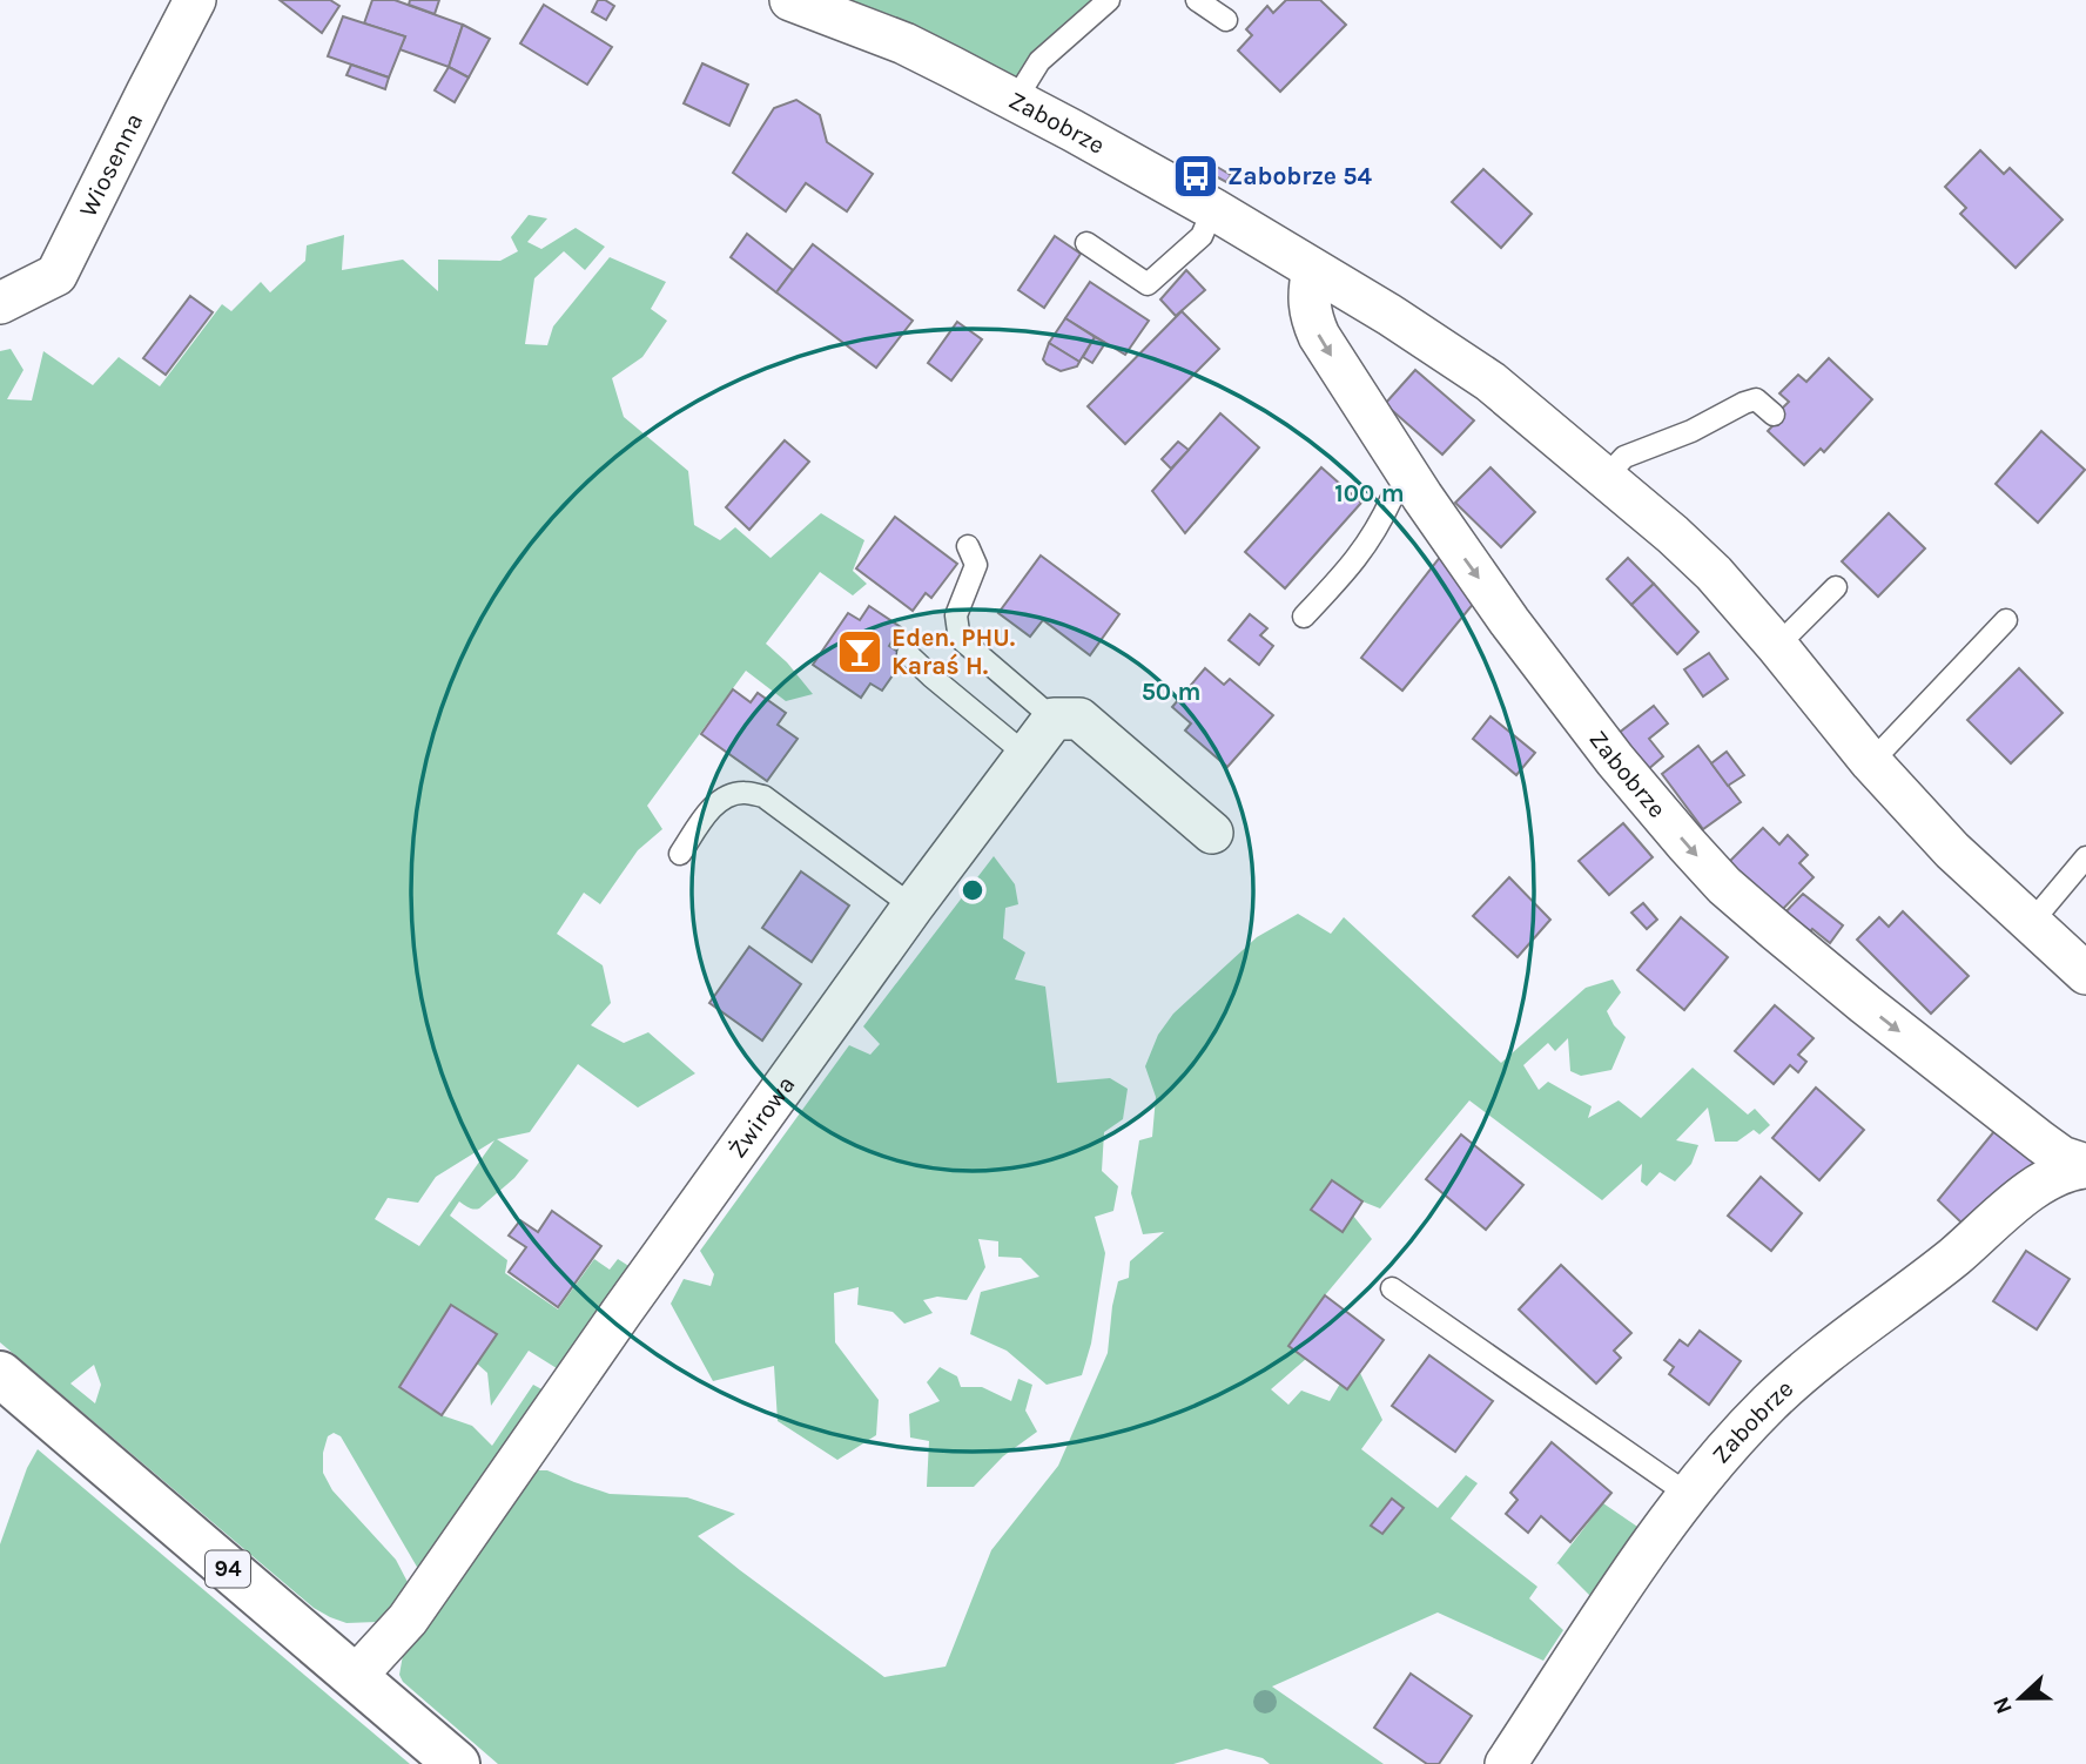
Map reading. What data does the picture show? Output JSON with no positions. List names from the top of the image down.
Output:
{
  "streets": {
    "main road": ["94"],
    "street": ["Zabobrze", "Wiosenna", "Żwirowa"]
  },
  "crossings": [
    ["Żwirowa", "94"]
  ],
  "places": {
    "bus stop": ["Zabobrze 54"],
    "bar": ["Eden. PHU. Karaś H."]
  },
  "north": "left",
  "rings": ["100 m", "50 m"]
}
